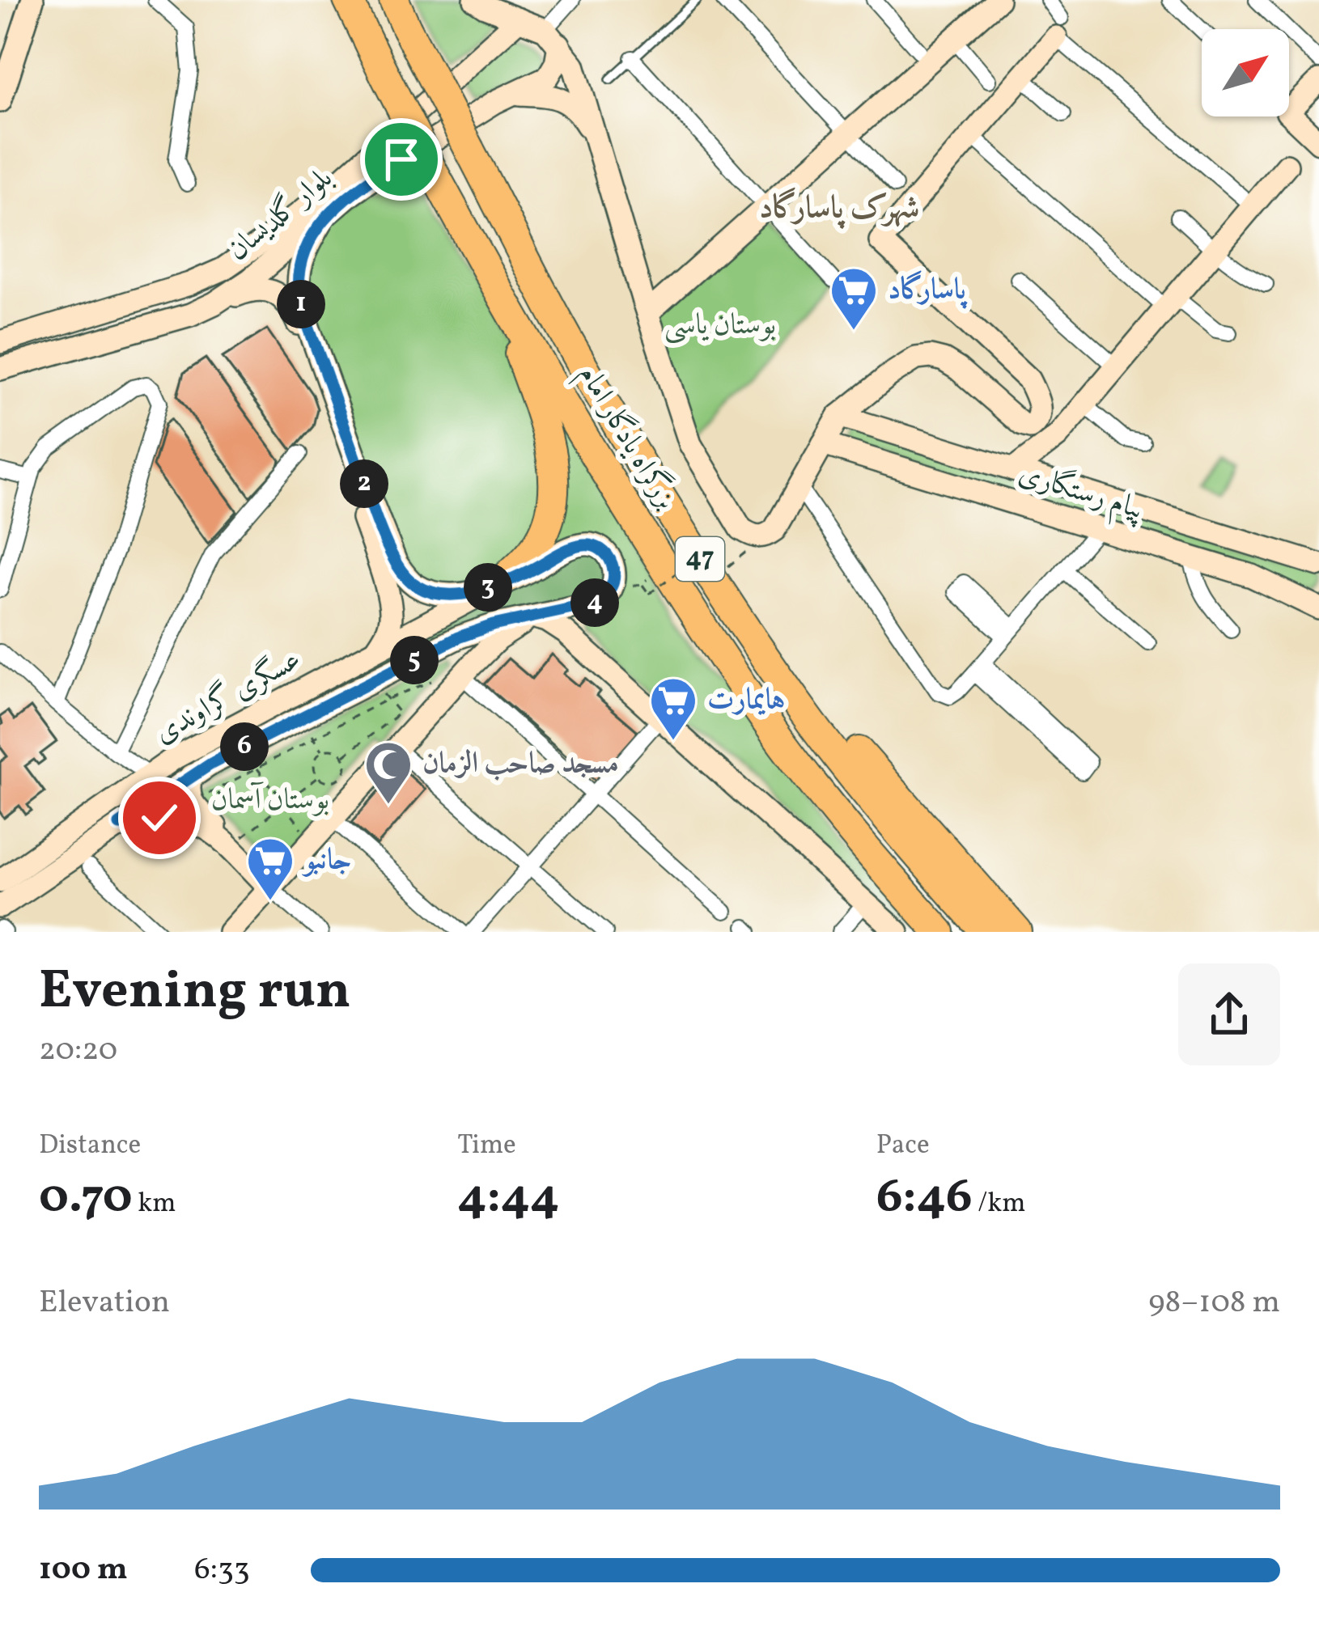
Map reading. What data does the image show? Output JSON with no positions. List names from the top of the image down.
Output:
{
  "streets": {
    "highway": ["بزرگراه یادگار امام", "47"],
    "street": ["بلوار گلدیسان", "پیام رستگاری", "عسگری گراوندی"]
  },
  "districts": ["شهرک پاسارگاد"],
  "parks": ["بوستان یاسی", "بوستان آسمان"],
  "places": {
    "supermarket": ["پاسارگاد", "هایمارت", "جانبو"],
    "mosque": ["مسجد صاحب الزمان"]
  },
  "north": "top right",
  "page": {
    "pins": [
      "1",
      "2",
      "3",
      "4",
      "5",
      "6"
    ],
    "heading": ["Evening run", "20:20"],
    "stats": [
      ["Distance", "0.70 km"],
      ["Time", "4:44"],
      ["Pace", "6:46 /km"]
    ],
    "chart": ["Elevation", "98–108 m"],
    "list": [
      {
        "name": "100 m",
        "note": "6:33"
      }
    ]
  }
}
